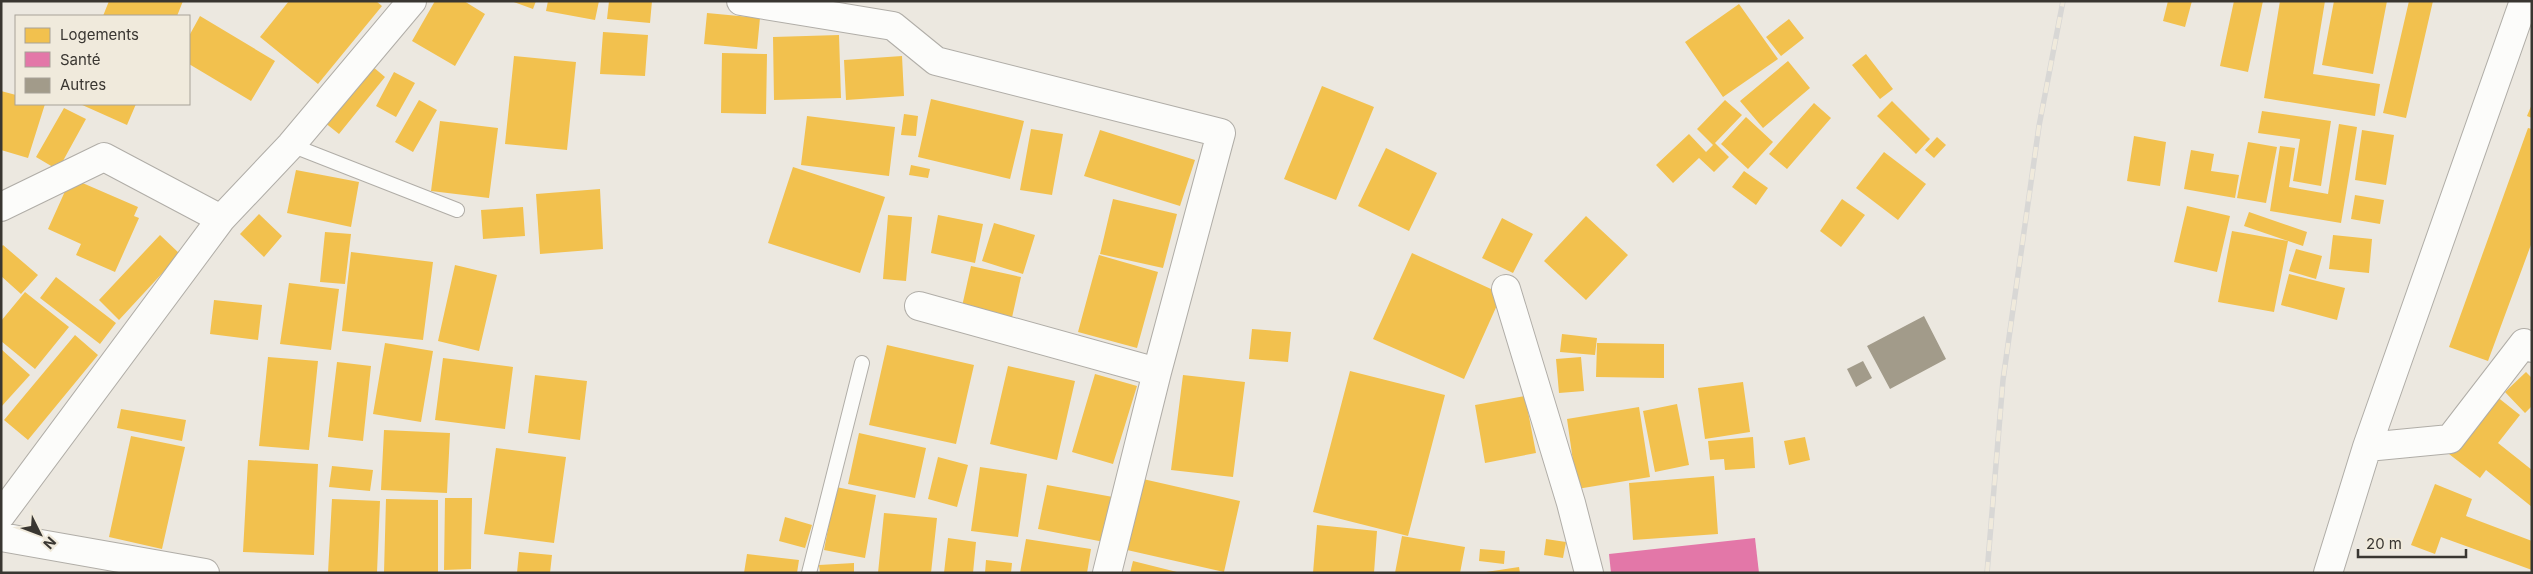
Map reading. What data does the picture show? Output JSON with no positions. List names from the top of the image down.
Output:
{
  "legend": ["Logements", "Santé", "Autres"],
  "scale_bar": "20 m",
  "north": "bottom right"
}
